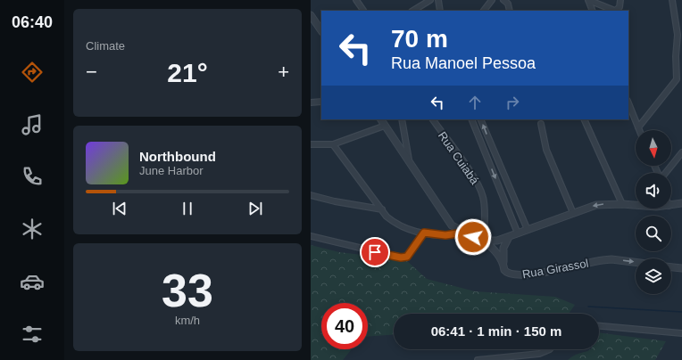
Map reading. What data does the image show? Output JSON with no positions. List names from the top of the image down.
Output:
{
  "streets": {
    "street": ["Rua Cuiabá", "Rua Girassol"]
  },
  "crossings": [
    ["Rua Cuiabá", "Rua Girassol"]
  ],
  "north": "bottom",
  "page": {
    "tabs": "06:40",
    "tile": [
      "Climate",
      ["33", "km/h"]
    ],
    "turn": ["70 m", "Rua Manoel Pessoa"],
    "heat": ["−", "21°", "+"],
    "song": ["Northbound", "June Harbor"],
    "limit": "40",
    "trip": "06:41 · 1 min · 150 m"
  }
}
